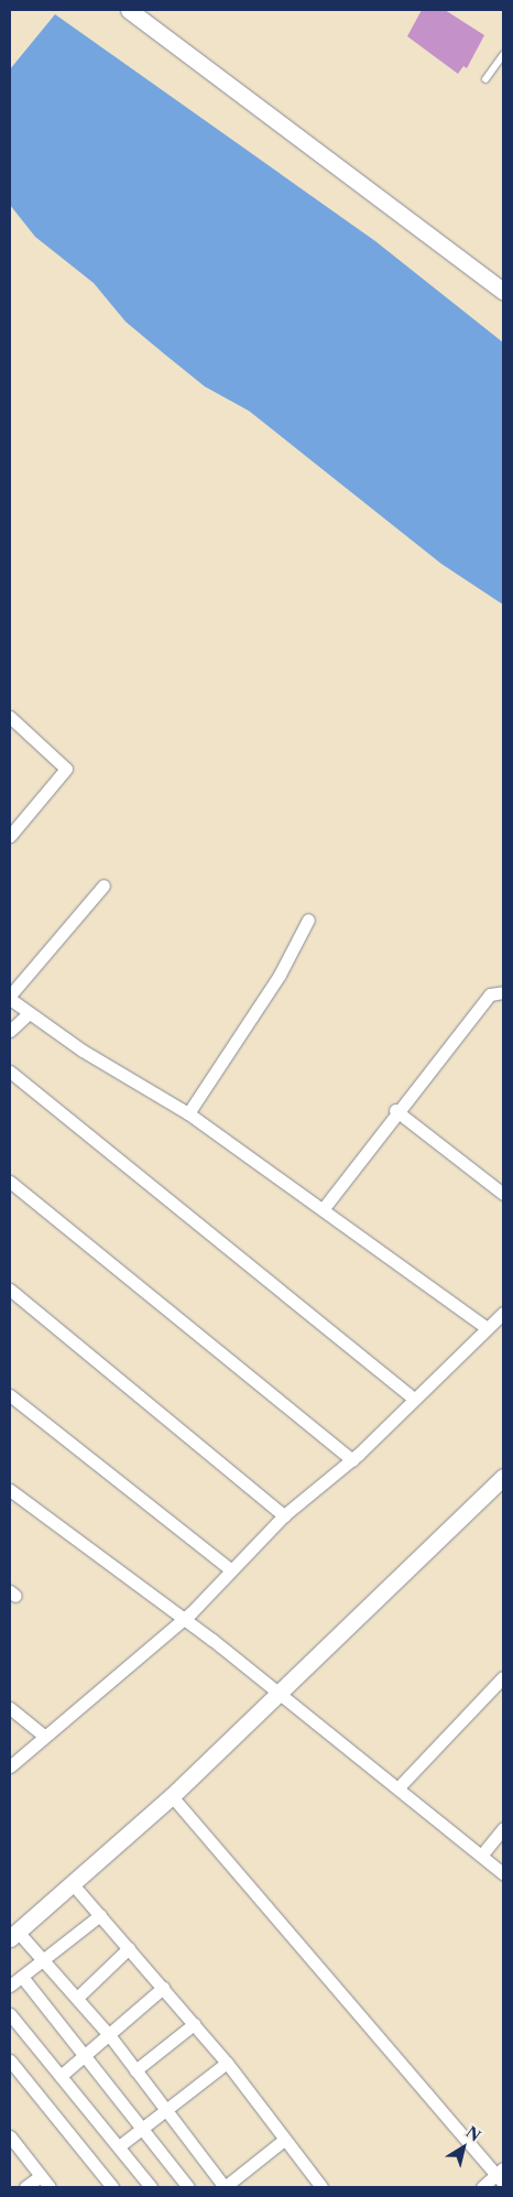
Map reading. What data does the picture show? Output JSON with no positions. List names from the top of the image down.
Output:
{
  "north": "top right"
}
